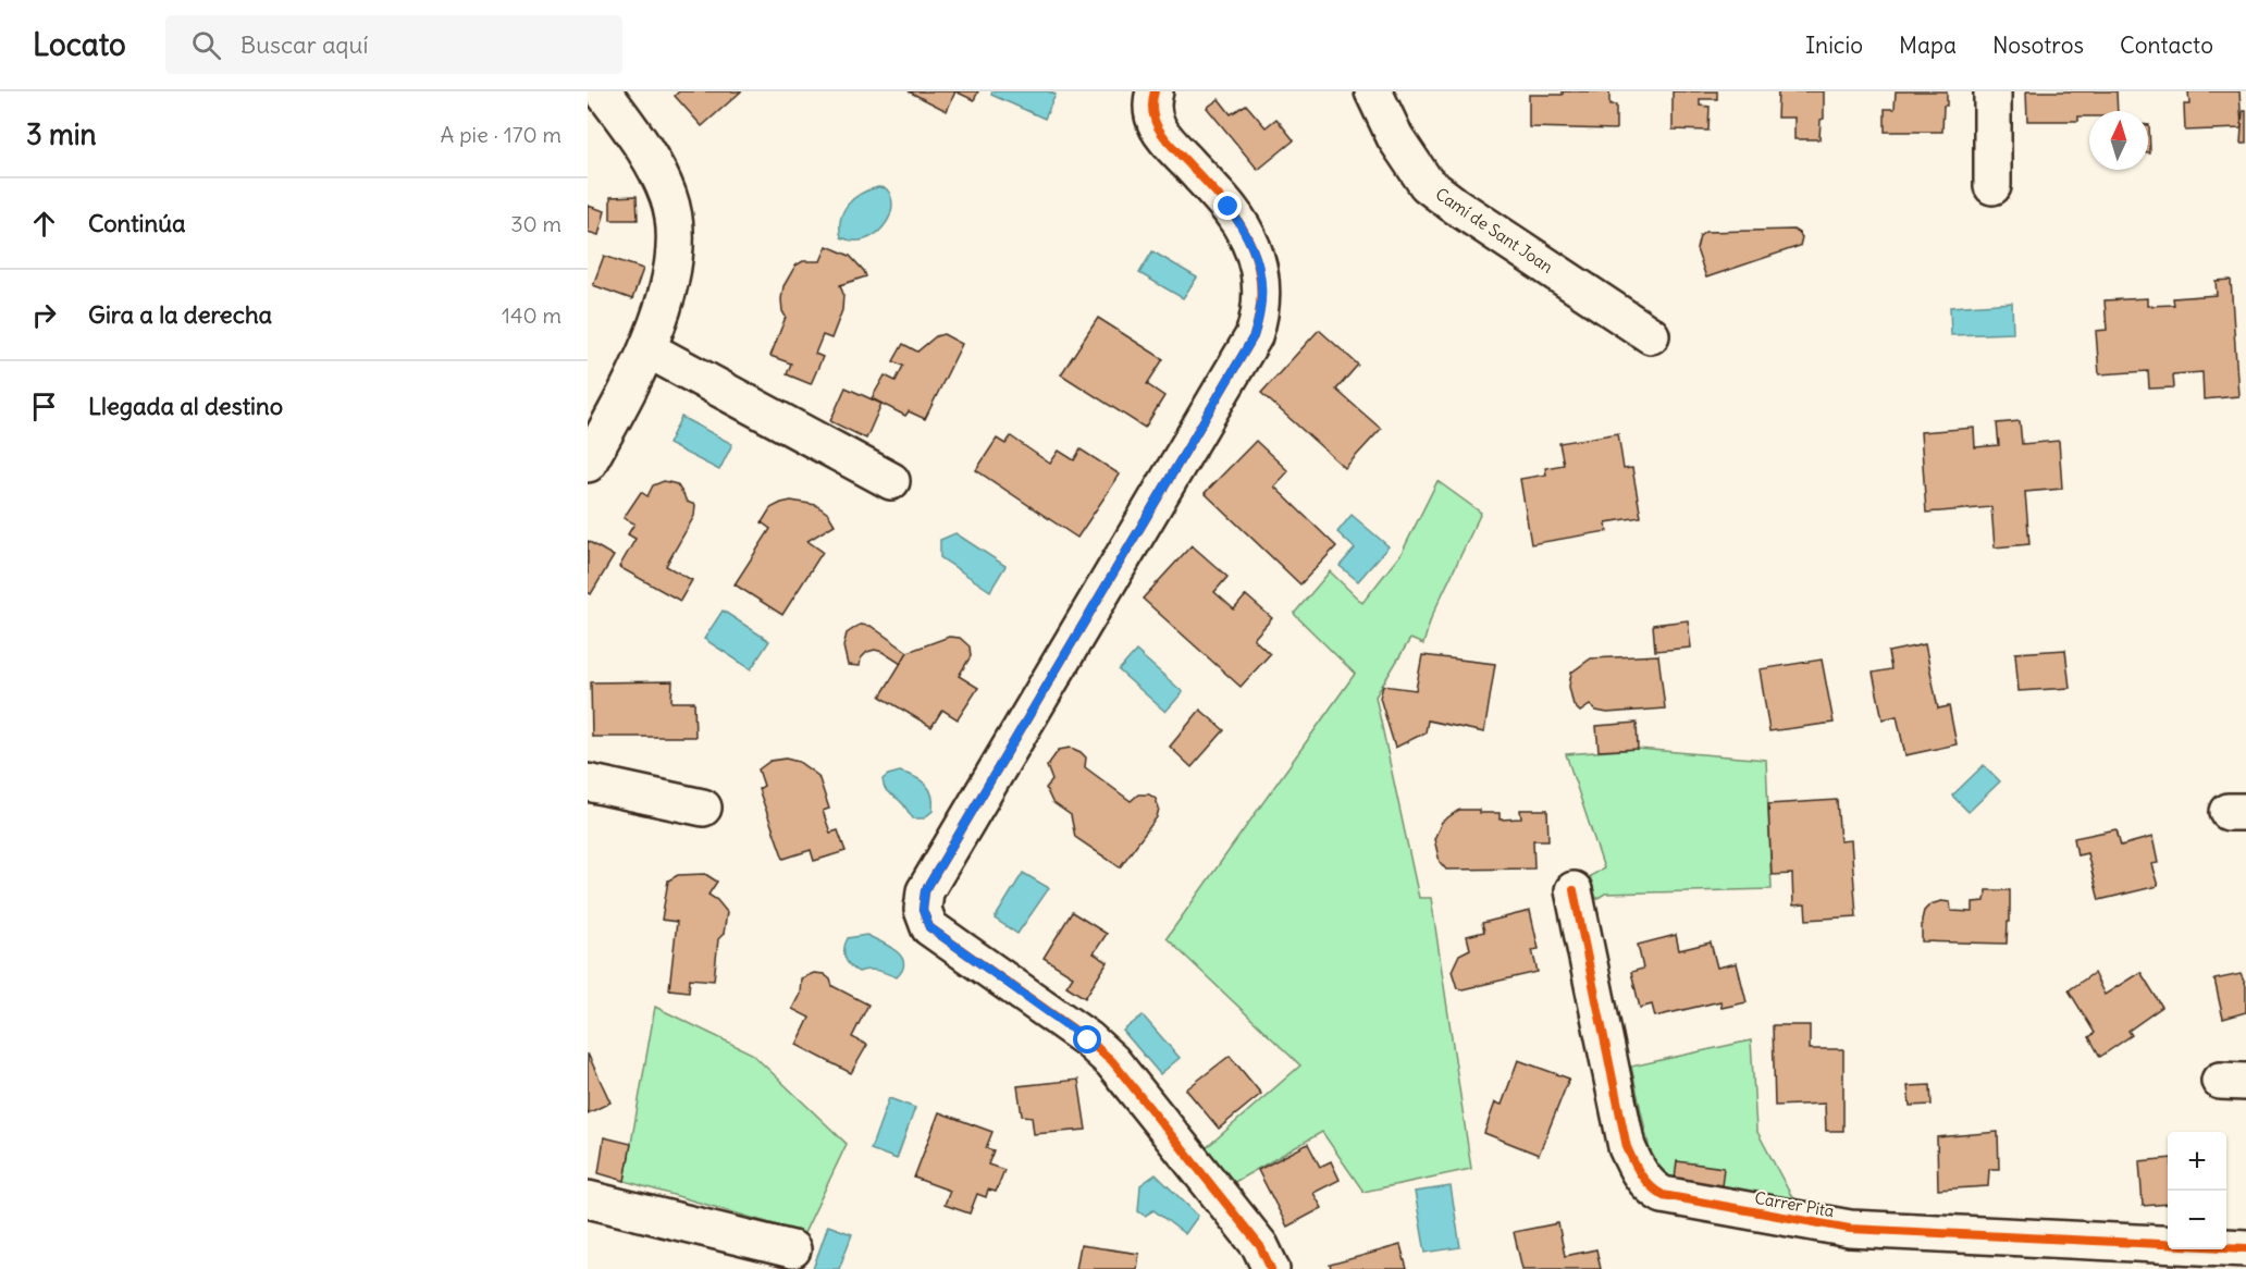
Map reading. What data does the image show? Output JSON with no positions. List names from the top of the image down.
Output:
{
  "streets": {
    "street": ["Camí de Sant Joan", "Carrer Pita"]
  },
  "north": "top",
  "page": {
    "header": "Locato",
    "search": "Buscar aquí",
    "nav": [
      "Inicio",
      "Mapa",
      "Nosotros",
      "Contacto"
    ],
    "heading": ["3 min", "A pie · 170 m"],
    "list": [
      ["Continúa", "30 m"],
      ["Gira a la derecha", "140 m"],
      "Llegada al destino"
    ],
    "map_buttons": ["+", "−"]
  }
}
